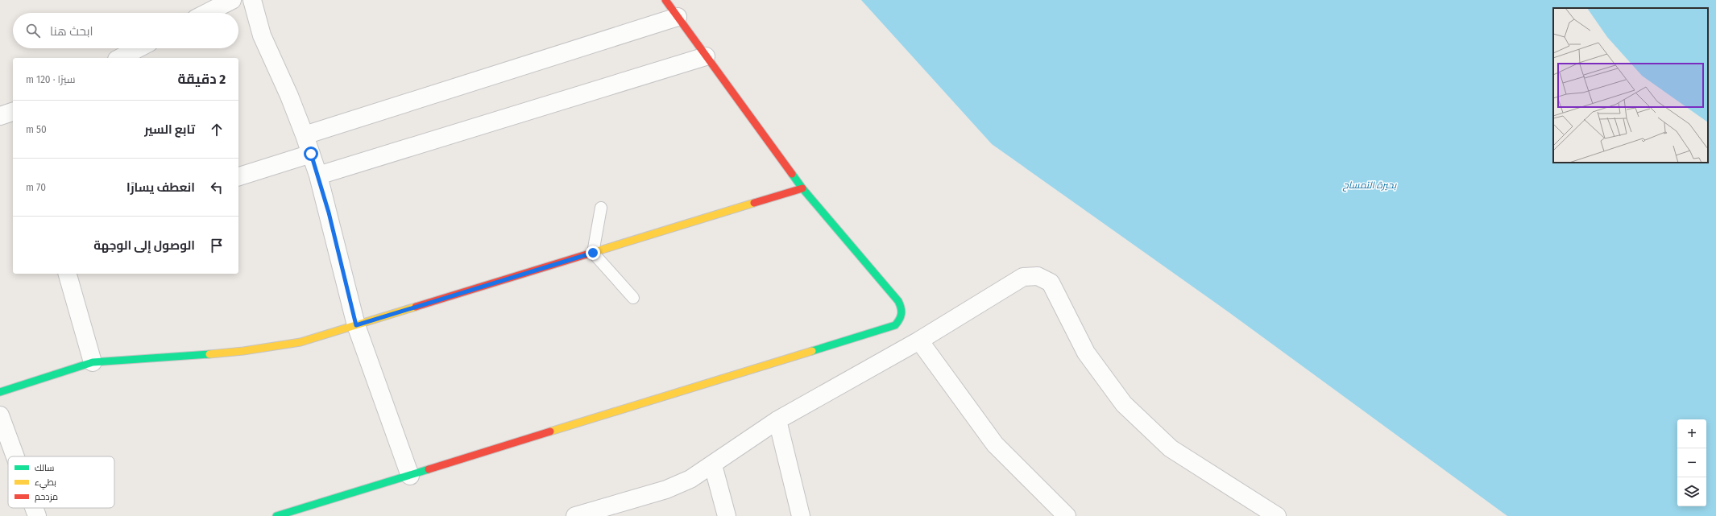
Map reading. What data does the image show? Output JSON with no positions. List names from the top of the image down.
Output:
{
  "water": ["بحيرة التمساح"],
  "legend": ["سالك", "بطيء", "مزدحم"],
  "page": {
    "search": "ابحث هنا",
    "heading": ["2 دقيقة", "سيرًا · 120 m"],
    "list": [
      ["تابع السير", "50 m"],
      ["انعطف يسارًا", "70 m"],
      "الوصول إلى الوجهة"
    ],
    "map_buttons": ["+", "−"]
  }
}
